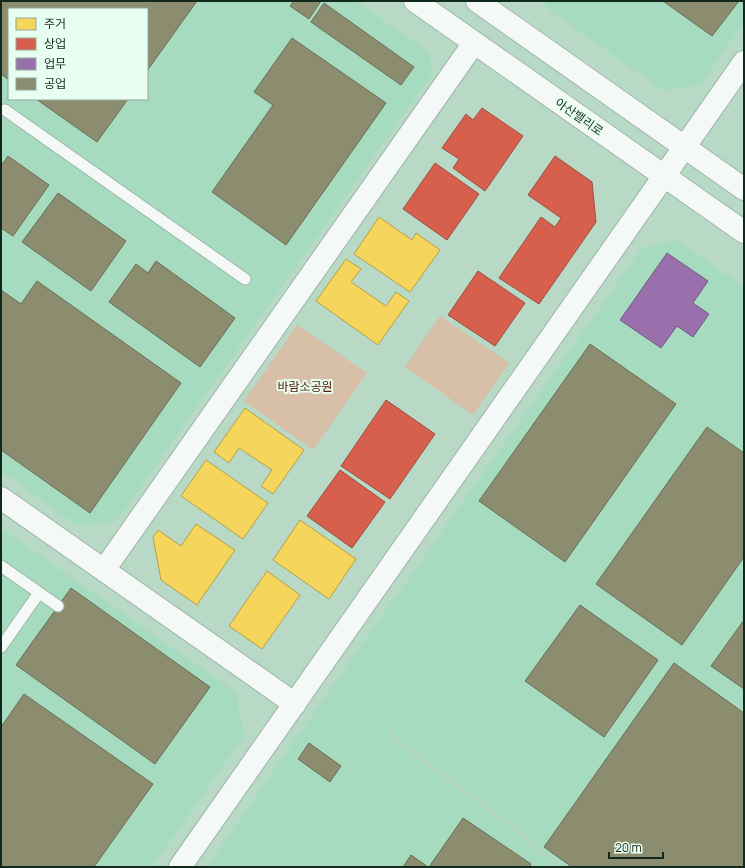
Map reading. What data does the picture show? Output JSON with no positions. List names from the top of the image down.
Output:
{
  "streets": {
    "street": ["아산밸리로"]
  },
  "parks": ["바람소공원"],
  "legend": [
    "주거",
    "상업",
    "업무",
    "공업"
  ],
  "scale_bar": "20 m"
}
